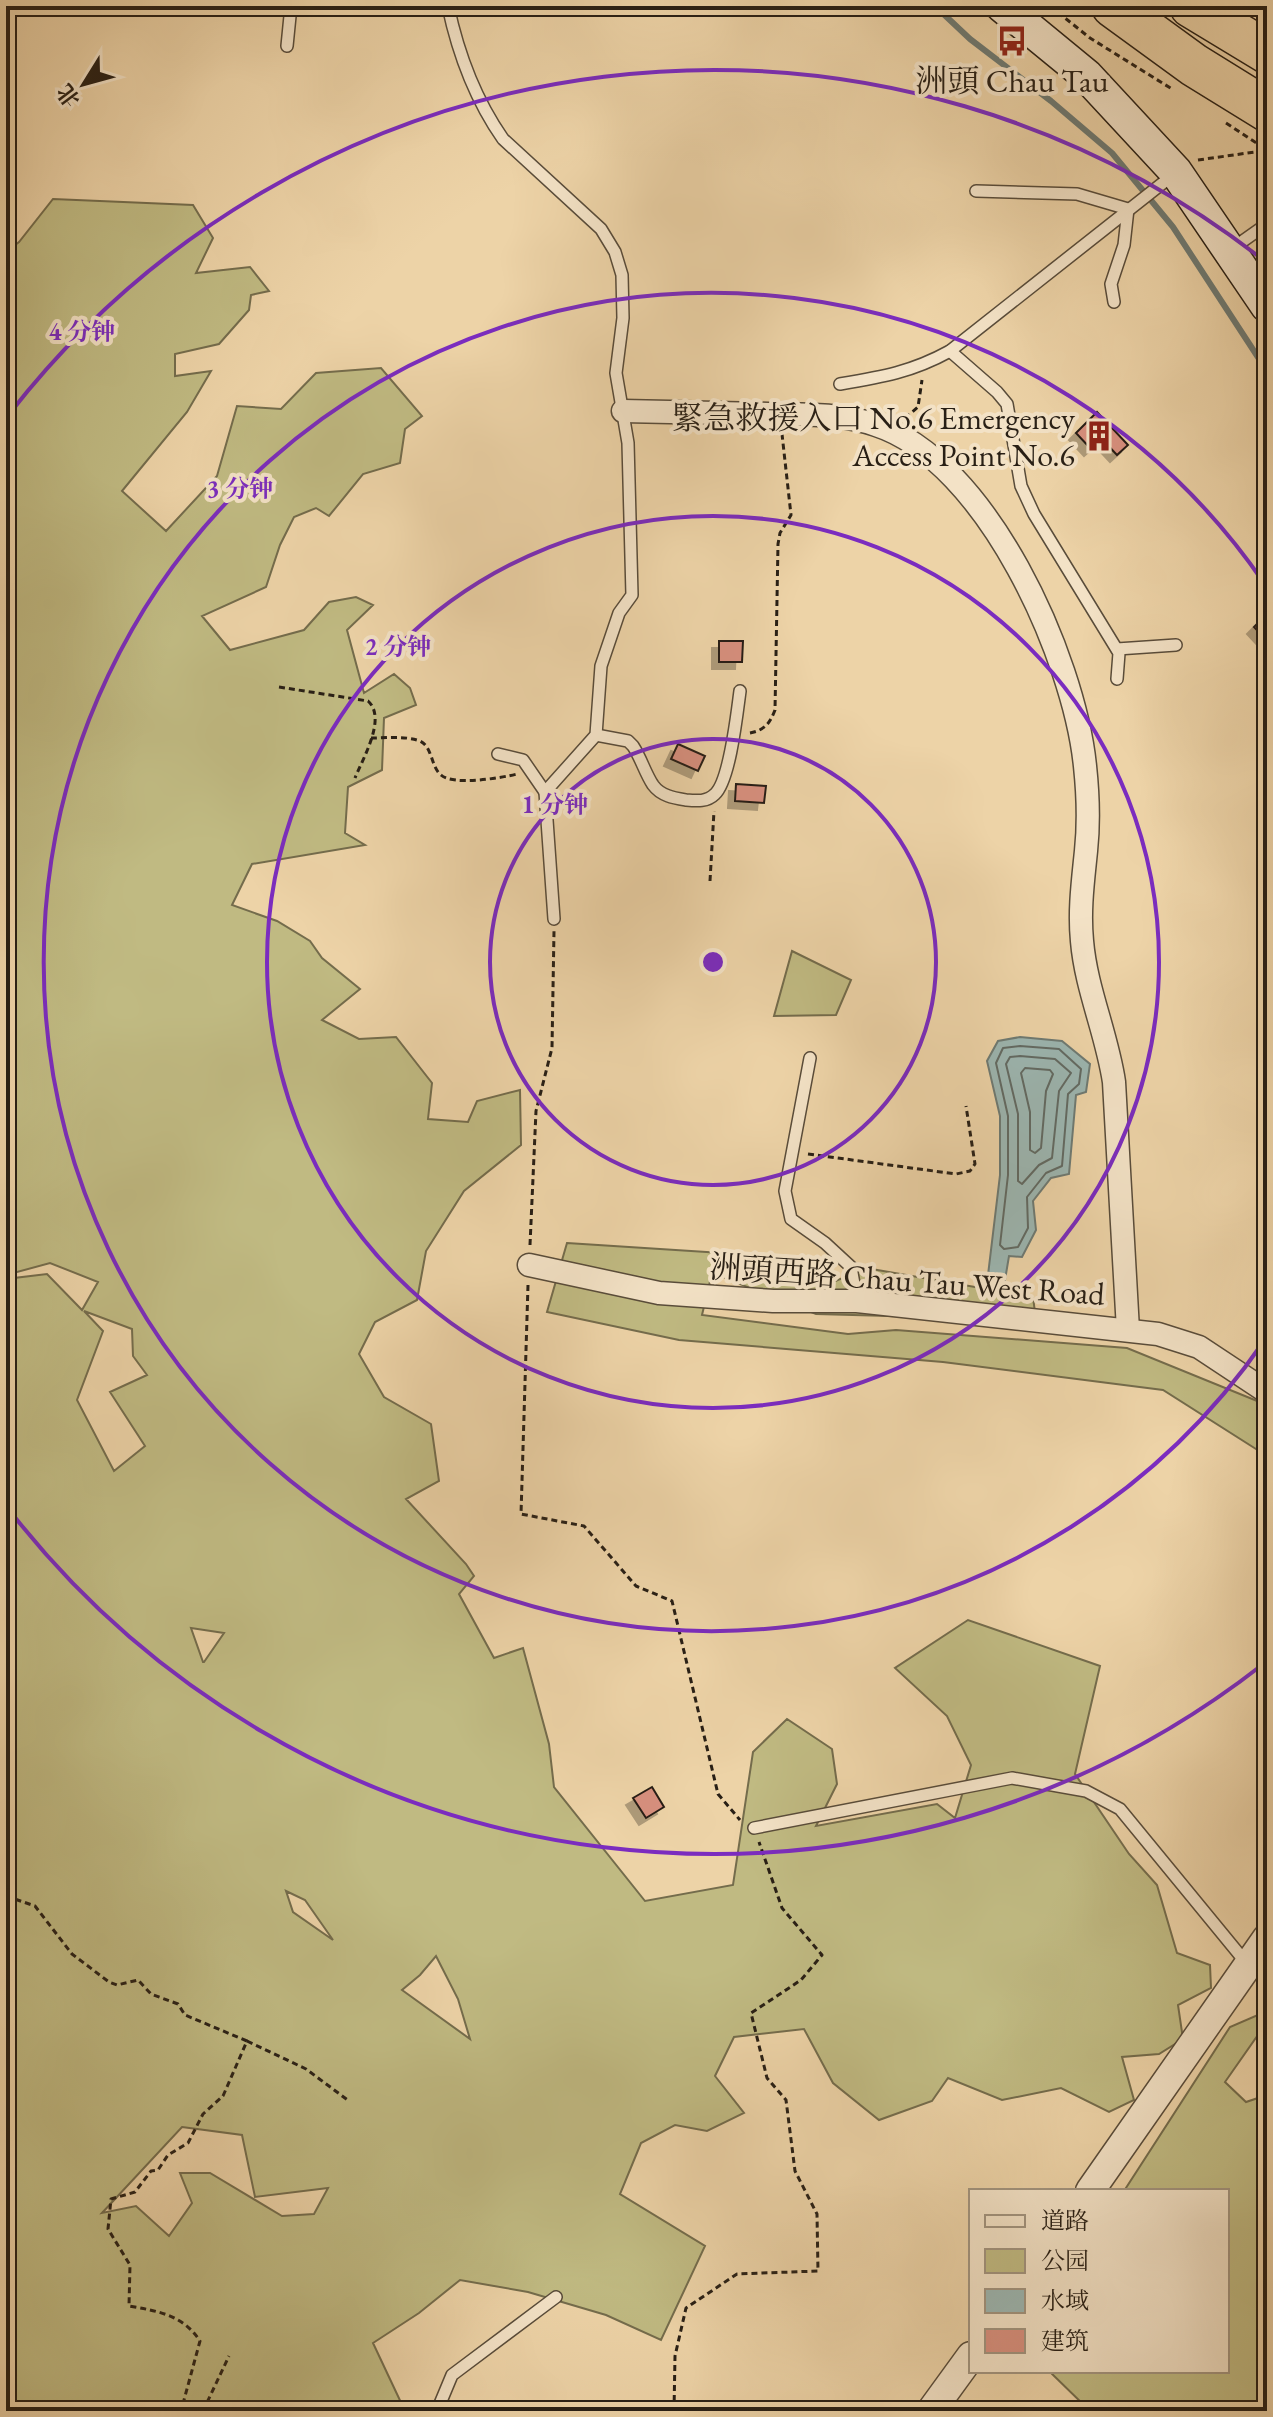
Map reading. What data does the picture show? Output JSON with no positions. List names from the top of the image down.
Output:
{
  "streets": {
    "street": ["洲頭西路 Chau Tau West Road"]
  },
  "places": {
    "bus stop": ["洲頭 Chau Tau"],
    "building": ["緊急救援入口 No.6 Emergency Access Point No.6"]
  },
  "legend": [
    "道路",
    "公园",
    "水域",
    "建筑"
  ],
  "north": "bottom left",
  "rings": [
    "4 分钟",
    "3 分钟",
    "2 分钟",
    "1 分钟"
  ]
}
